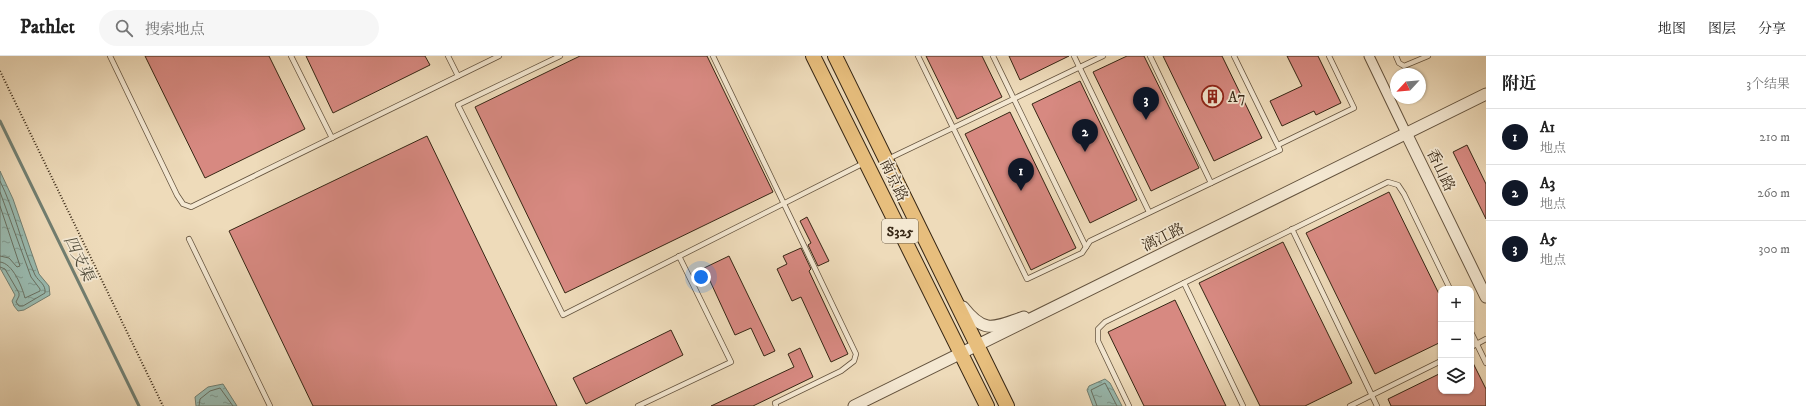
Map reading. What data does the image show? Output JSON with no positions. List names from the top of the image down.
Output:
{
  "streets": {
    "main road": ["南京路", "S325"],
    "street": ["香山路", "漓江路"]
  },
  "crossings": [
    ["香山路", "漓江路"],
    ["南京路", "漓江路"]
  ],
  "water": ["四支渠"],
  "places": {
    "building": ["A7"]
  },
  "north": "bottom left",
  "page": {
    "header": "Pathlet",
    "search": "搜索地点",
    "nav": ["地图", "图层", "分享"],
    "heading": ["附近", "3个结果"],
    "pins": ["3", "2", "1"],
    "list": [
      {
        "mark": "1",
        "name": "A1",
        "note": "地点",
        "value": "210 m"
      },
      {
        "mark": "2",
        "name": "A3",
        "note": "地点",
        "value": "260 m"
      },
      {
        "mark": "3",
        "name": "A5",
        "note": "地点",
        "value": "300 m"
      }
    ],
    "map_buttons": ["+", "−"]
  }
}
